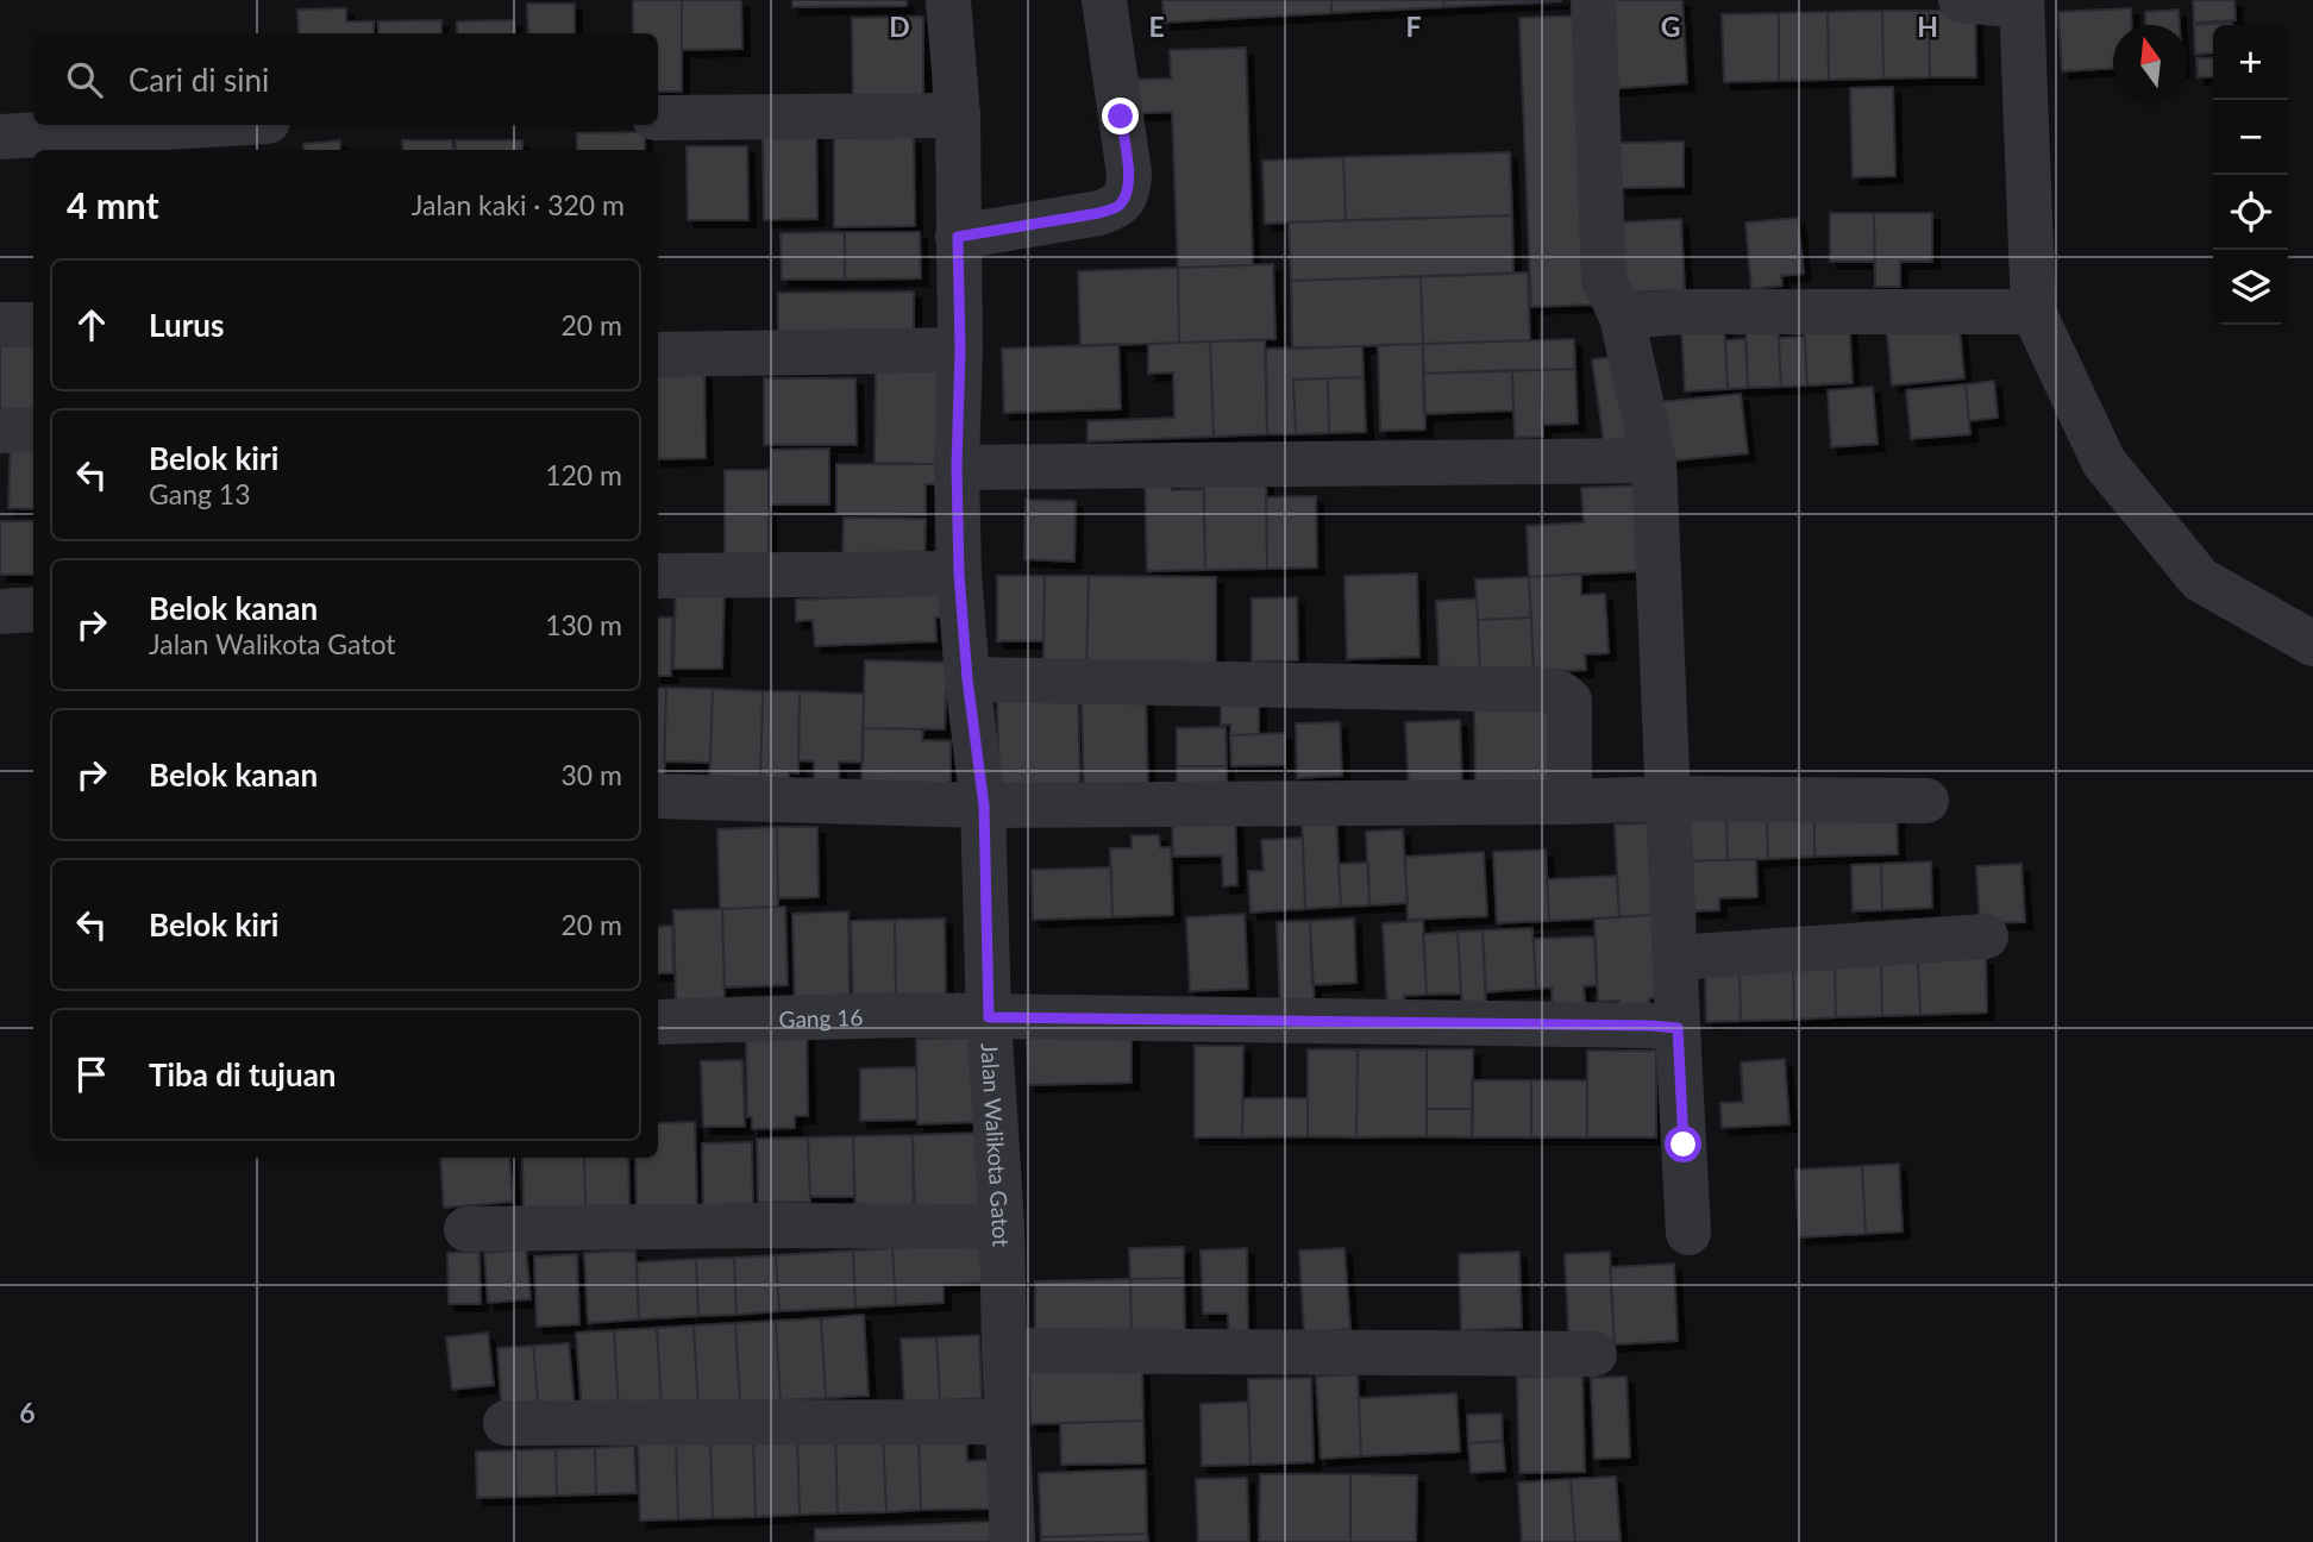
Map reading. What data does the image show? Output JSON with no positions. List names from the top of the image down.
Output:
{
  "streets": {
    "street": ["Gang 16", "Jalan Walikota Gatot"]
  },
  "crossings": [
    ["Gang 16", "Jalan Walikota Gatot"]
  ],
  "north": "top",
  "page": {
    "map_buttons": ["+", "−"],
    "search": "Cari di sini",
    "heading": ["4 mnt", "Jalan kaki · 320 m"],
    "list": [
      ["Lurus", "20 m"],
      ["Belok kiri", "Gang 13", "120 m"],
      ["Belok kanan", "Jalan Walikota Gatot", "130 m"],
      ["Belok kanan", "30 m"],
      ["Belok kiri", "20 m"],
      "Tiba di tujuan"
    ]
  },
  "grid": {
    "columns": [
      "D",
      "E",
      "F",
      "G",
      "H"
    ],
    "rows": ["6"]
  }
}
